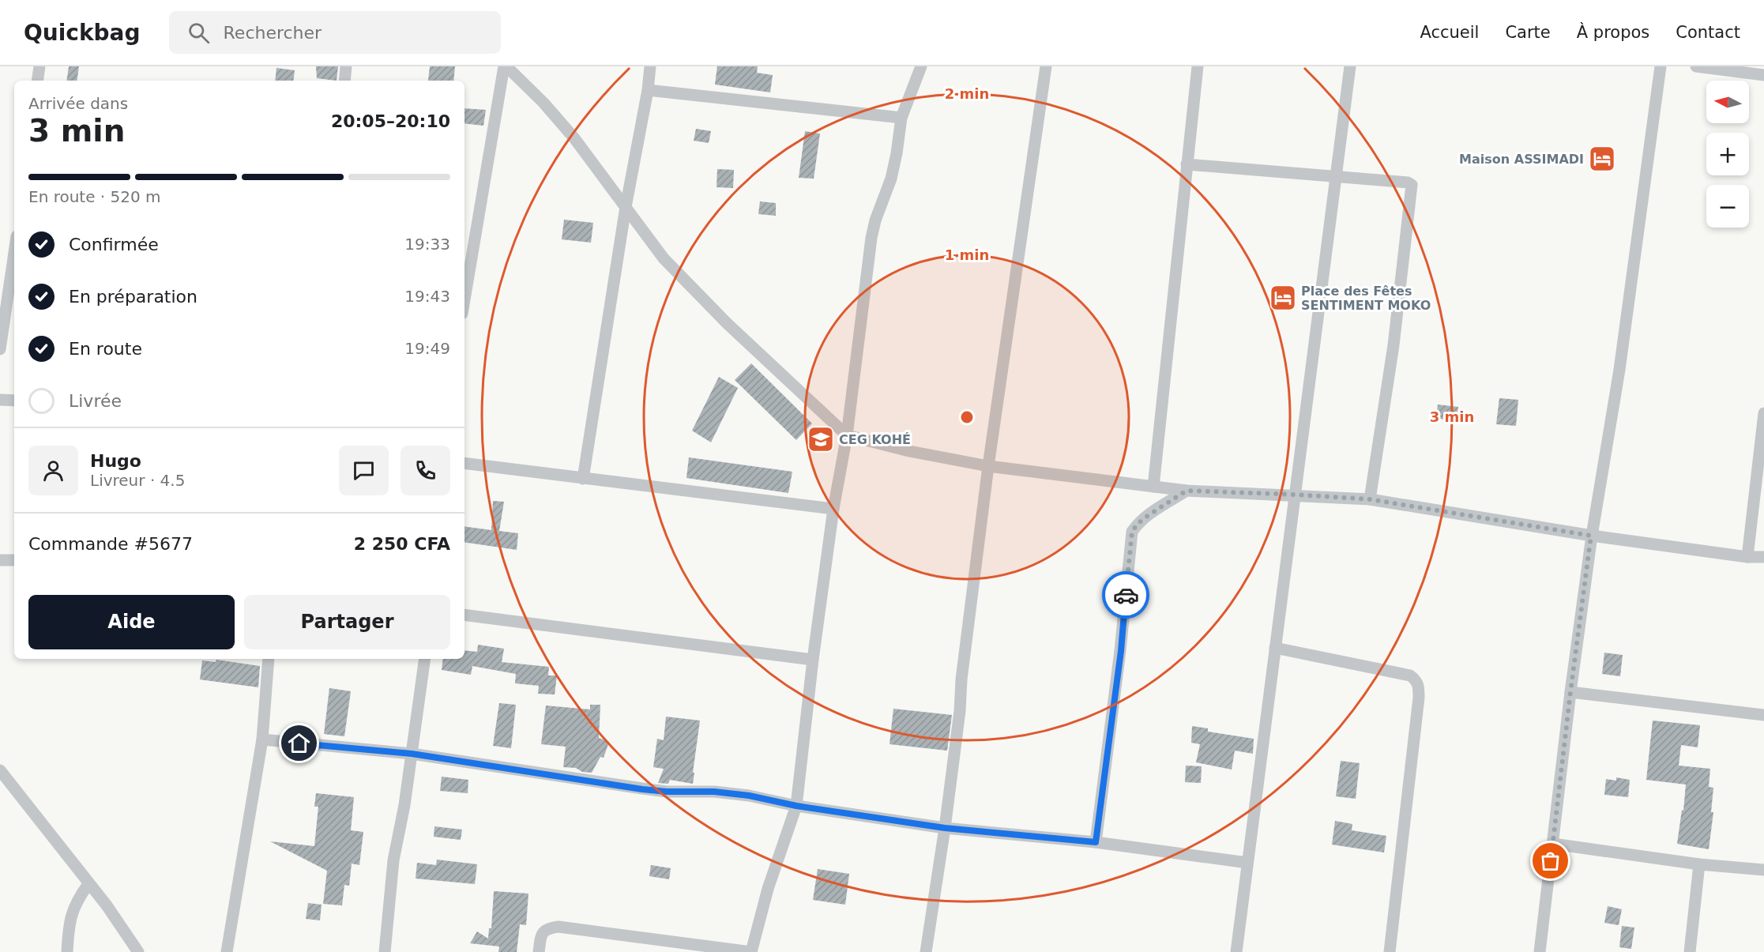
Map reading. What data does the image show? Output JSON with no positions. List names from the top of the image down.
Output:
{
  "places": {
    "hotel": ["Maison ASSIMADI", "Place des Fêtes SENTIMENT MOKO"],
    "school or university": ["CEG KOHÉ"]
  },
  "north": "left",
  "page": {
    "header": "Quickbag",
    "search": "Rechercher",
    "nav": [
      "Accueil",
      "Carte",
      "À propos",
      "Contact"
    ],
    "map_buttons": ["+", "−"],
    "heading": ["3 min", "Arrivée dans", "20:05–20:10"],
    "panel": [
      "Hugo",
      "Livreur · 4.5",
      "Commande #5677",
      "2 250 CFA"
    ],
    "bar": "En route · 520 m",
    "list": [
      ["Confirmée", "19:33"],
      ["En préparation", "19:43"],
      ["En route", "19:49"],
      "Livrée"
    ],
    "buttons": ["Aide", "Partager"]
  },
  "rings": ["2 min", "1 min", "3 min"]
}
